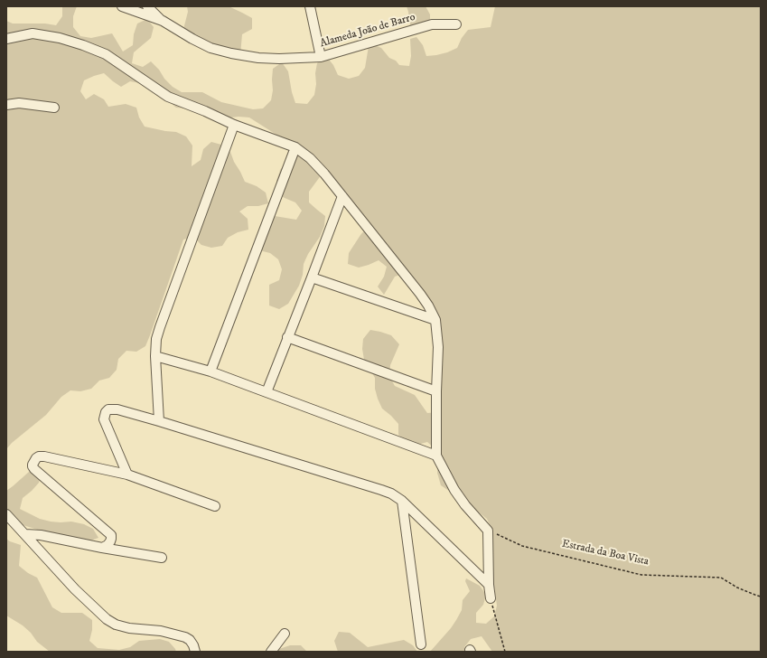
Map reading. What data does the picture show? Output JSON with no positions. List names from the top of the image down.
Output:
{
  "streets": {
    "street": ["Alameda João de Barro"],
    "path": ["Estrada da Boa Vista"]
  }
}
